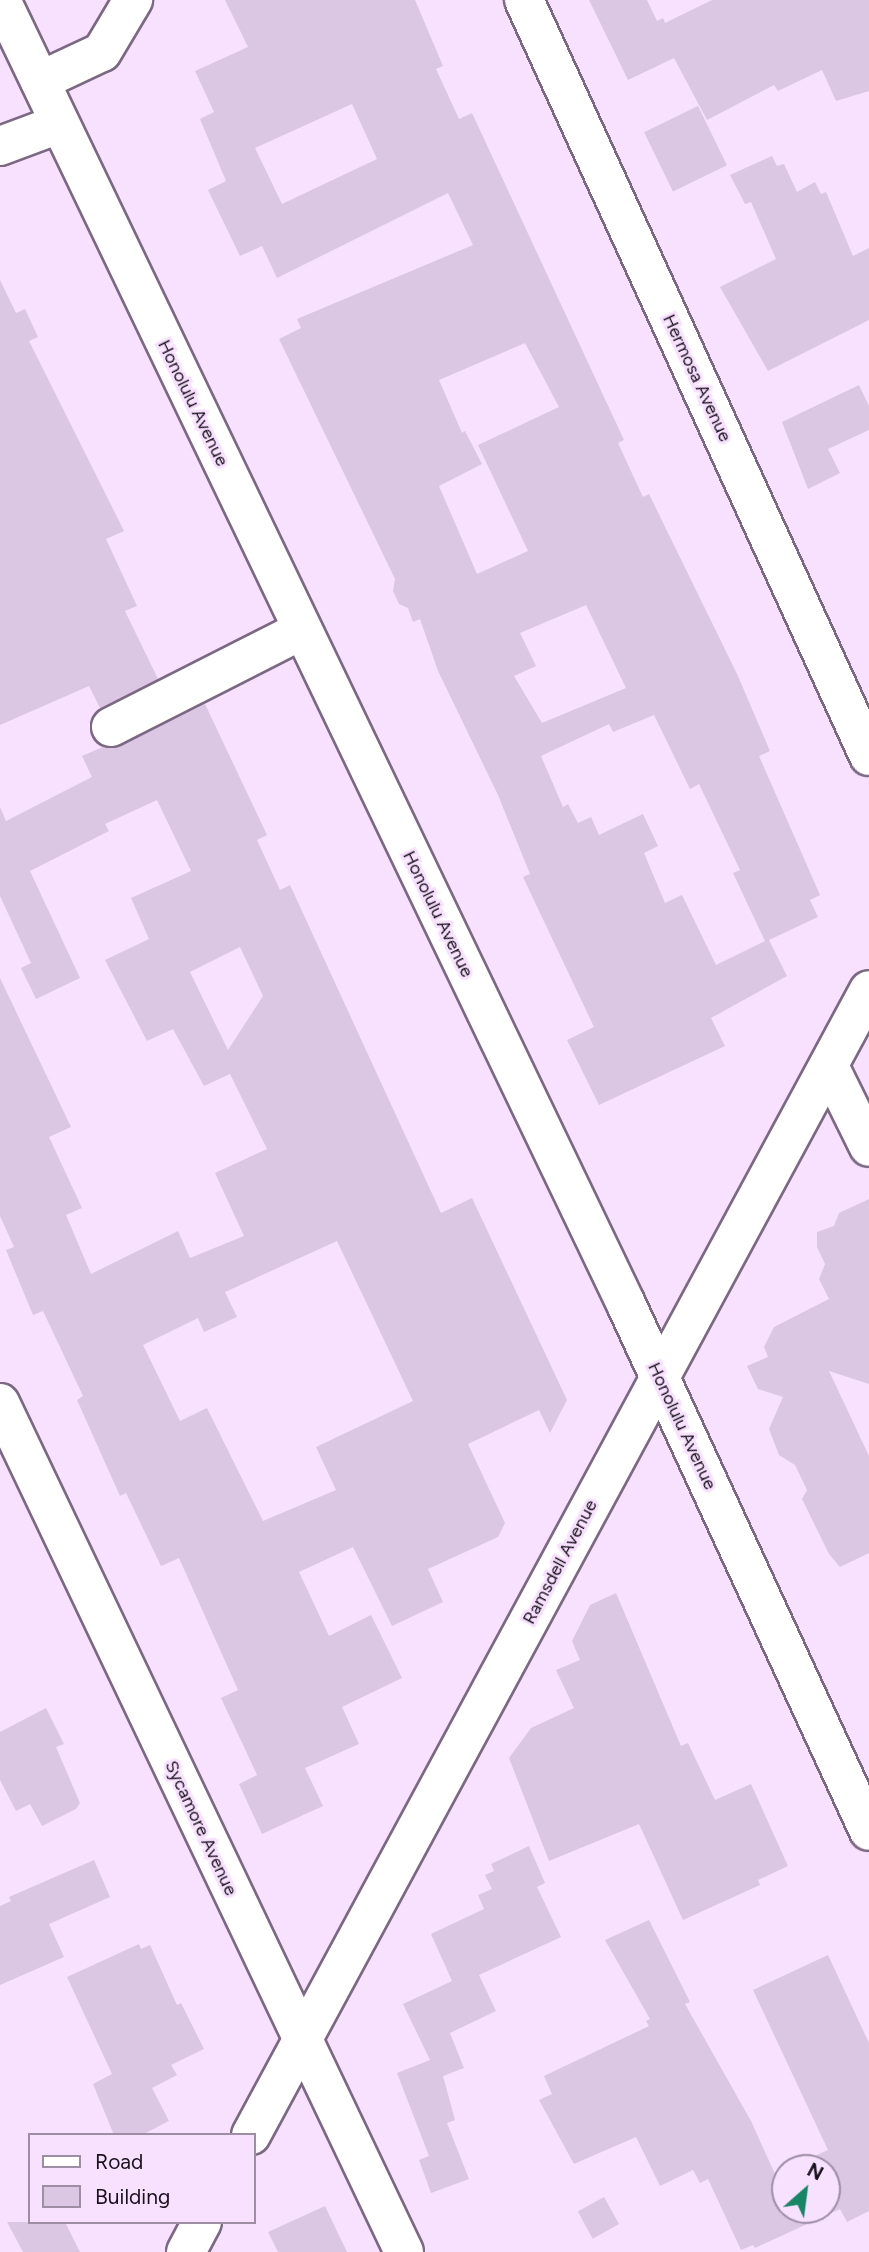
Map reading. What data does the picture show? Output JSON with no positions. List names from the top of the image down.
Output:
{
  "streets": {
    "street": [
      "Hermosa Avenue",
      "Honolulu Avenue",
      "Ramsdell Avenue",
      "Sycamore Avenue"
    ]
  },
  "crossings": [
    ["Honolulu Avenue", "Ramsdell Avenue"],
    ["Ramsdell Avenue", "Sycamore Avenue"]
  ],
  "legend": ["Road", "Building"],
  "north": "top right"
}
